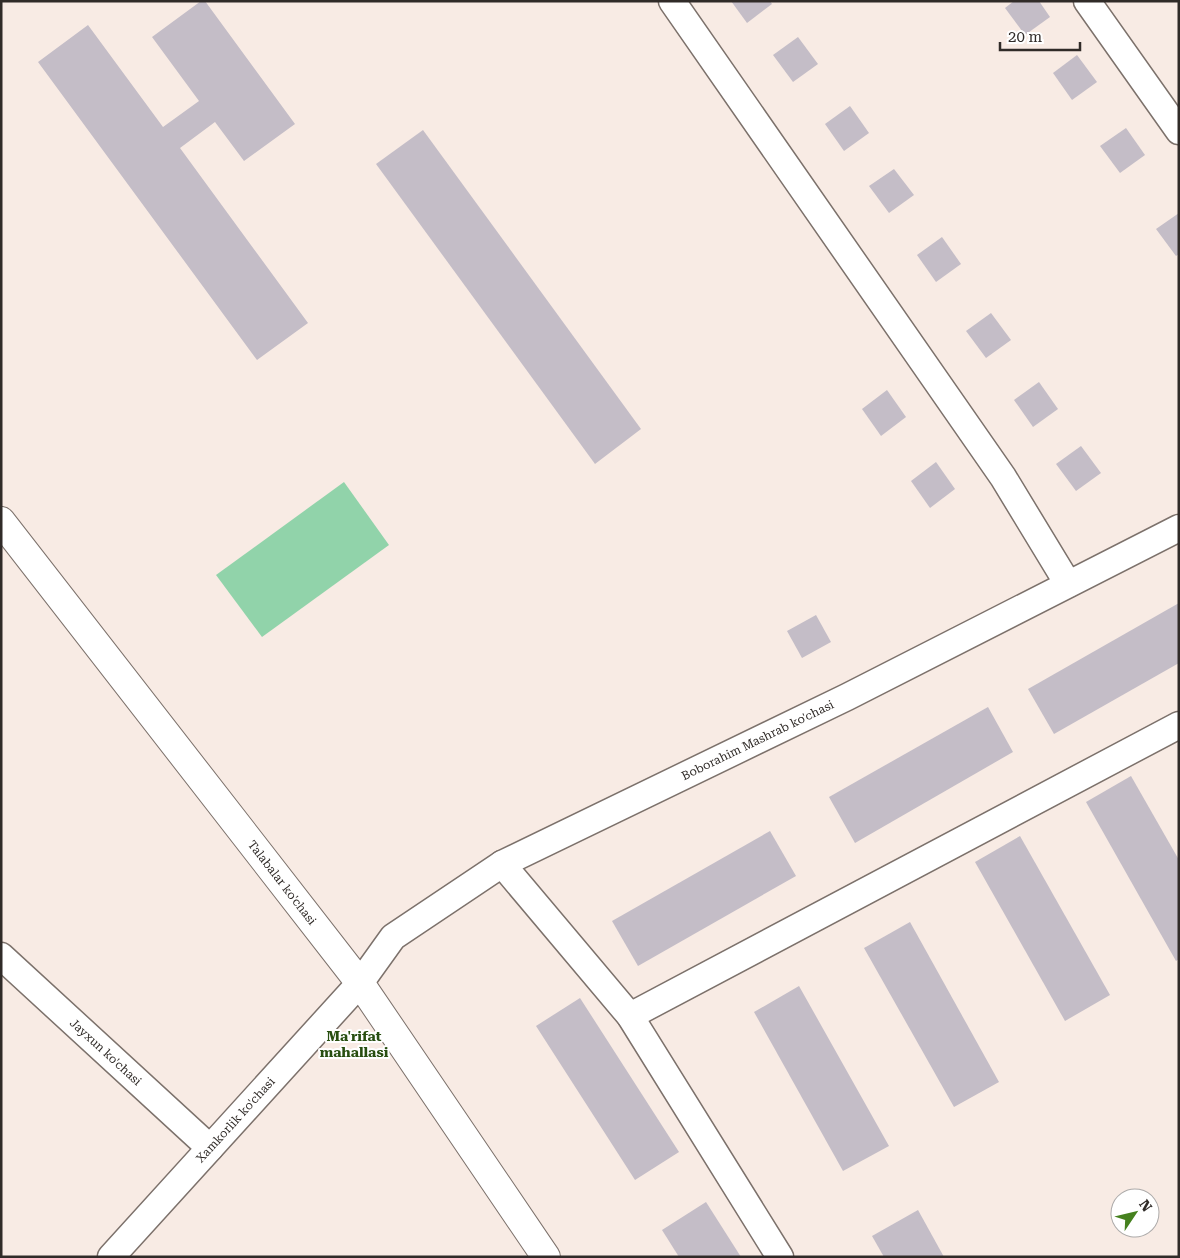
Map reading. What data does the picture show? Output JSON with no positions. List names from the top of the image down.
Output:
{
  "streets": {
    "street": [
      "Boborahim Mashrab ko'chasi",
      "Talabalar ko'chasi",
      "Jayxun ko'chasi",
      "Xamkorlik ko'chasi"
    ]
  },
  "crossings": [
    ["Boborahim Mashrab ko'chasi", "Talabalar ko'chasi"],
    ["Boborahim Mashrab ko'chasi", "Xamkorlik ko'chasi"],
    ["Talabalar ko'chasi", "Xamkorlik ko'chasi"],
    ["Jayxun ko'chasi", "Xamkorlik ko'chasi"]
  ],
  "districts": ["Ma'rifat mahallasi"],
  "scale_bar": "20 m",
  "north": "top right"
}
